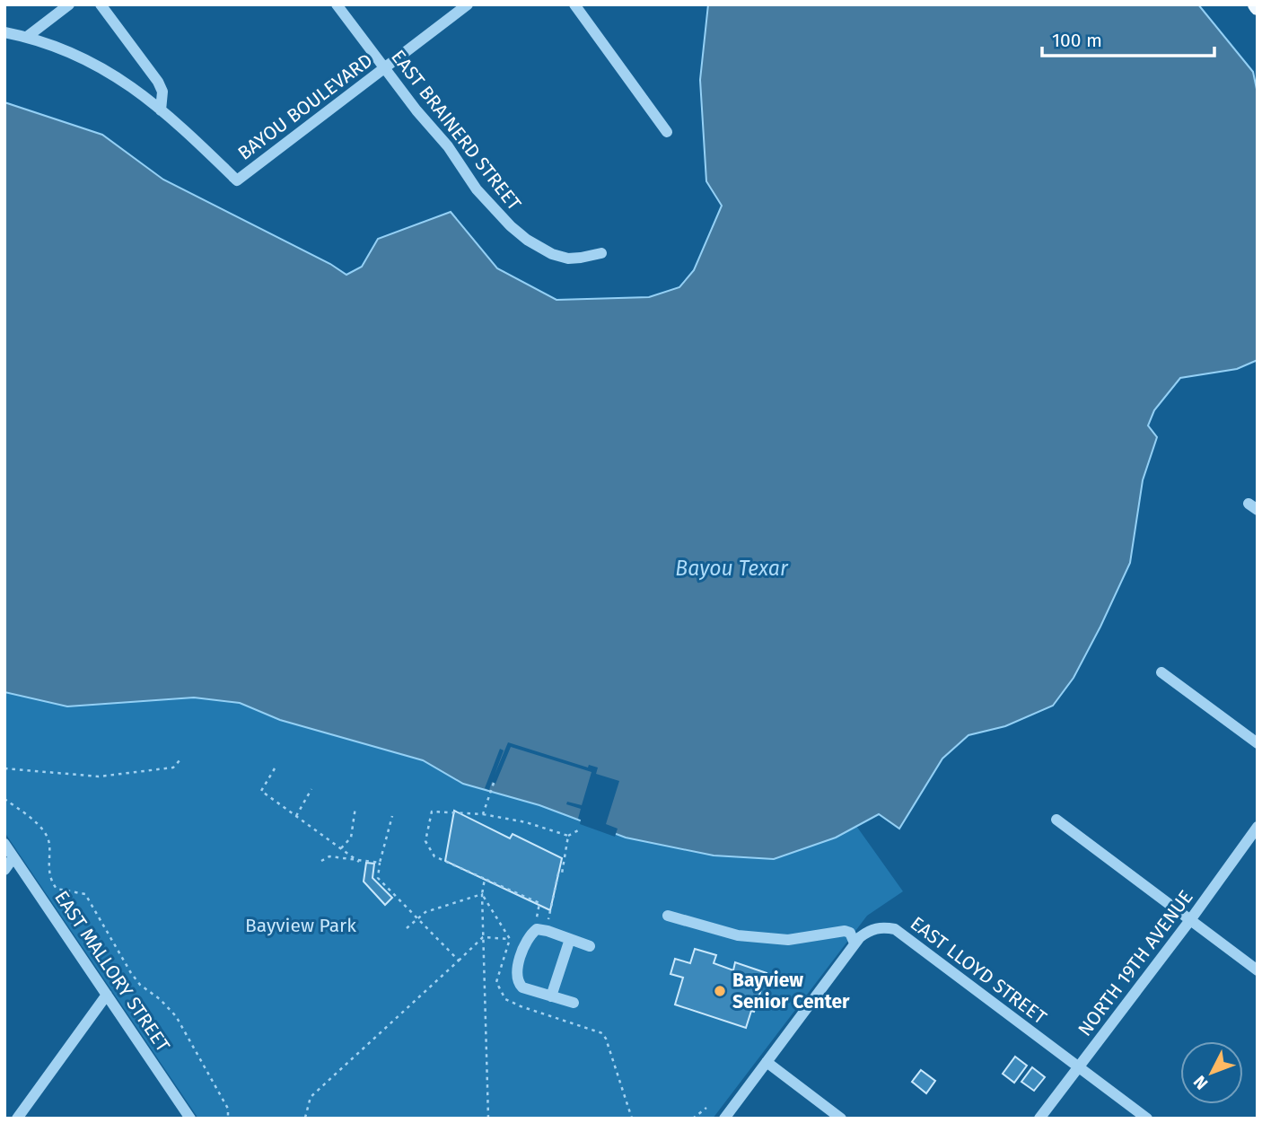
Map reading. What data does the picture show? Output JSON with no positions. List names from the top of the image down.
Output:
{
  "streets": {
    "street": [
      "BAYOU BOULEVARD",
      "EAST BRAINERD STREET",
      "NORTH 19TH AVENUE",
      "EAST LLOYD STREET",
      "EAST MALLORY STREET"
    ]
  },
  "crossings": [
    ["BAYOU BOULEVARD", "EAST BRAINERD STREET"],
    ["NORTH 19TH AVENUE", "EAST LLOYD STREET"]
  ],
  "water": ["Bayou Texar"],
  "parks": ["Bayview Park"],
  "places": ["Bayview Senior Center"],
  "scale_bar": "100 m",
  "north": "bottom left"
}
